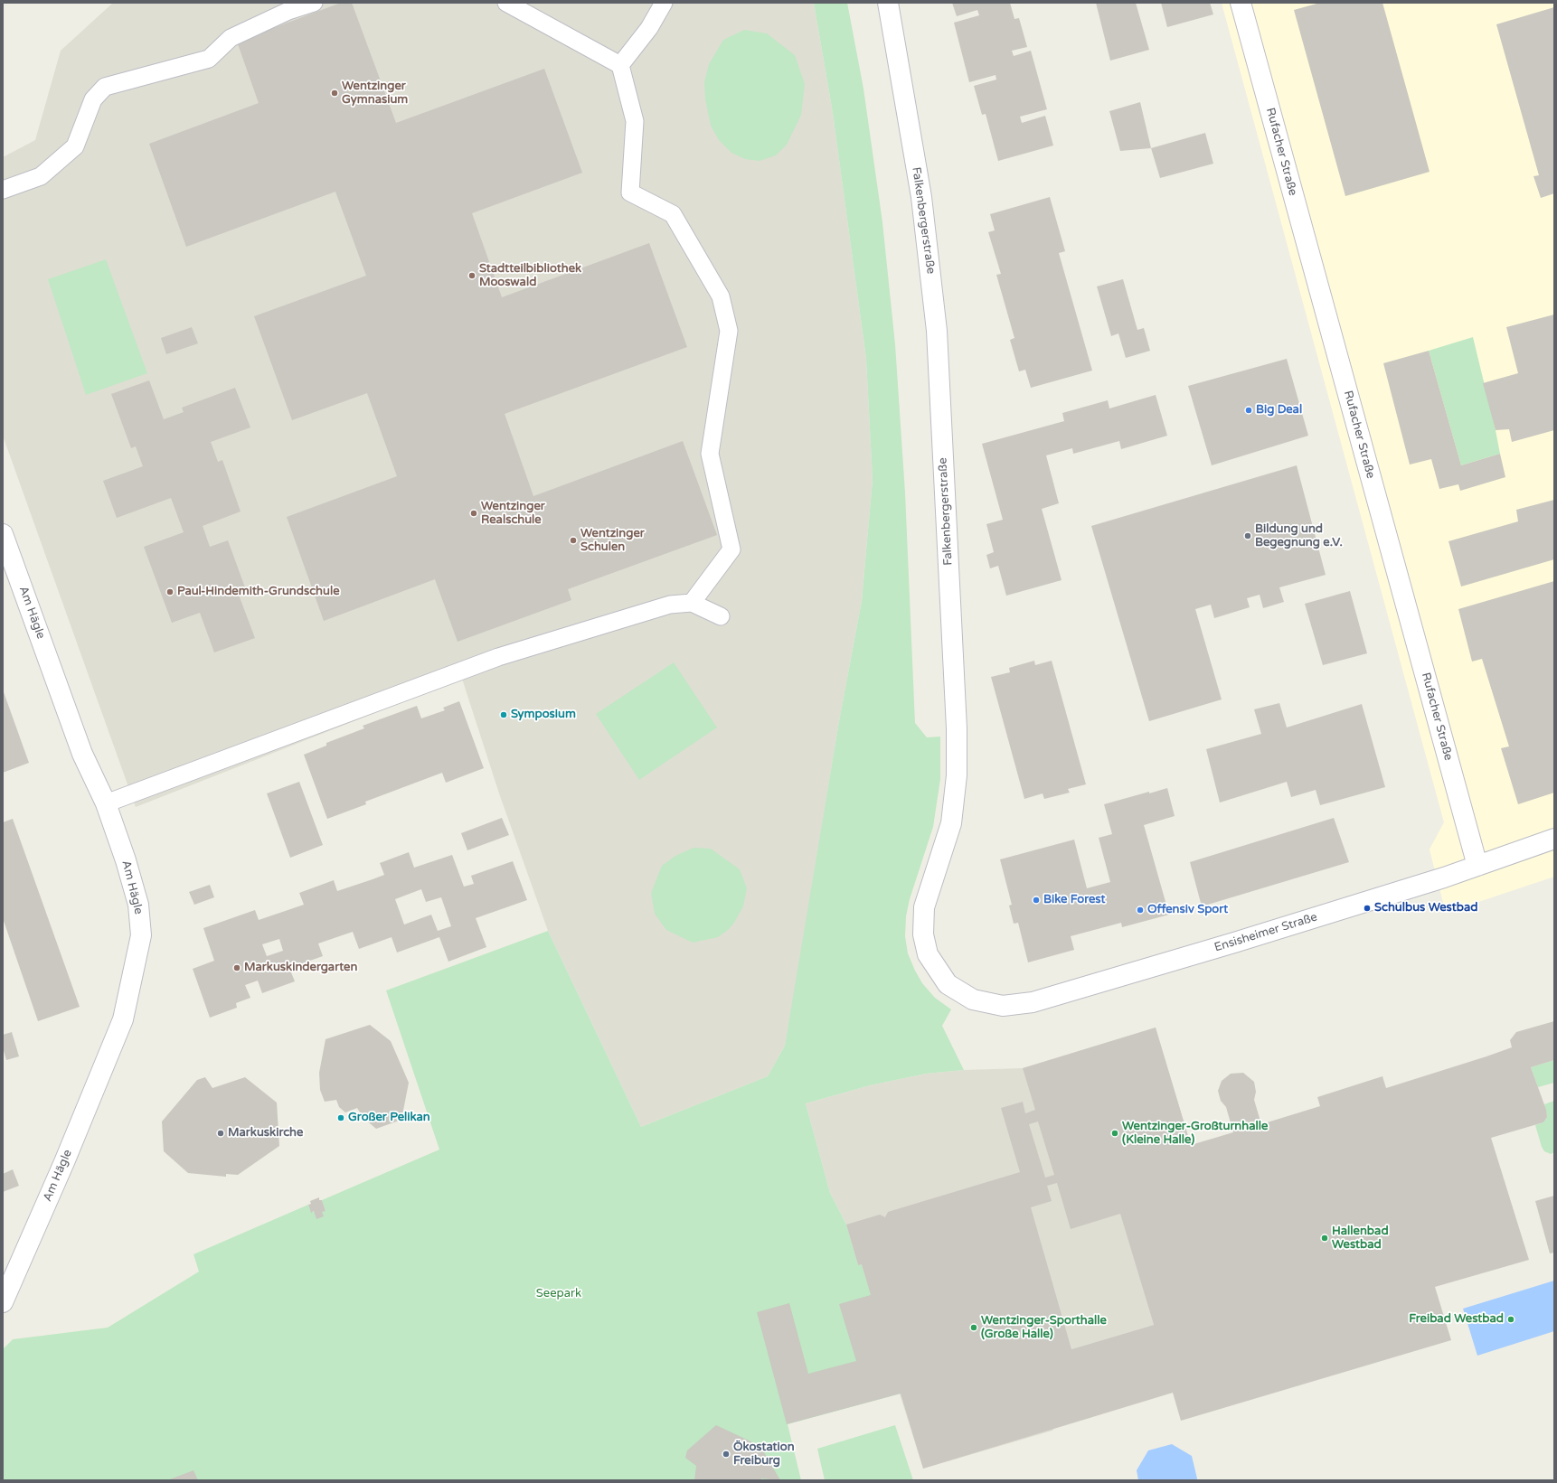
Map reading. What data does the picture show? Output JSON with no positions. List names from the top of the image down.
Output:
{
  "streets": {
    "street": [
      "Rufacher Straße",
      "Falkenbergerstraße",
      "Am Hägle",
      "Ensisheimer Straße"
    ]
  },
  "crossings": [
    ["Rufacher Straße", "Ensisheimer Straße"],
    ["Falkenbergerstraße", "Ensisheimer Straße"]
  ],
  "parks": ["Seepark"],
  "places": [
    "Wentzinger Gymnasium",
    "Stadtteilbibliothek Mooswald",
    "Big Deal",
    "Wentzinger Realschule",
    "Bildung und Begegnung e.V.",
    "Wentzinger Schulen",
    "Paul-Hindemith-Grundschule",
    "Symposium",
    "Bike Forest",
    "Schulbus Westbad",
    "Offensiv Sport",
    "Markuskindergarten",
    "Großer Pelikan",
    "Markuskirche",
    "Wentzinger-Großturnhalle (Kleine Halle)",
    "Hallenbad Westbad",
    "Freibad Westbad",
    "Wentzinger-Sporthalle (Große Halle)",
    "Ökostation Freiburg"
  ]
}
